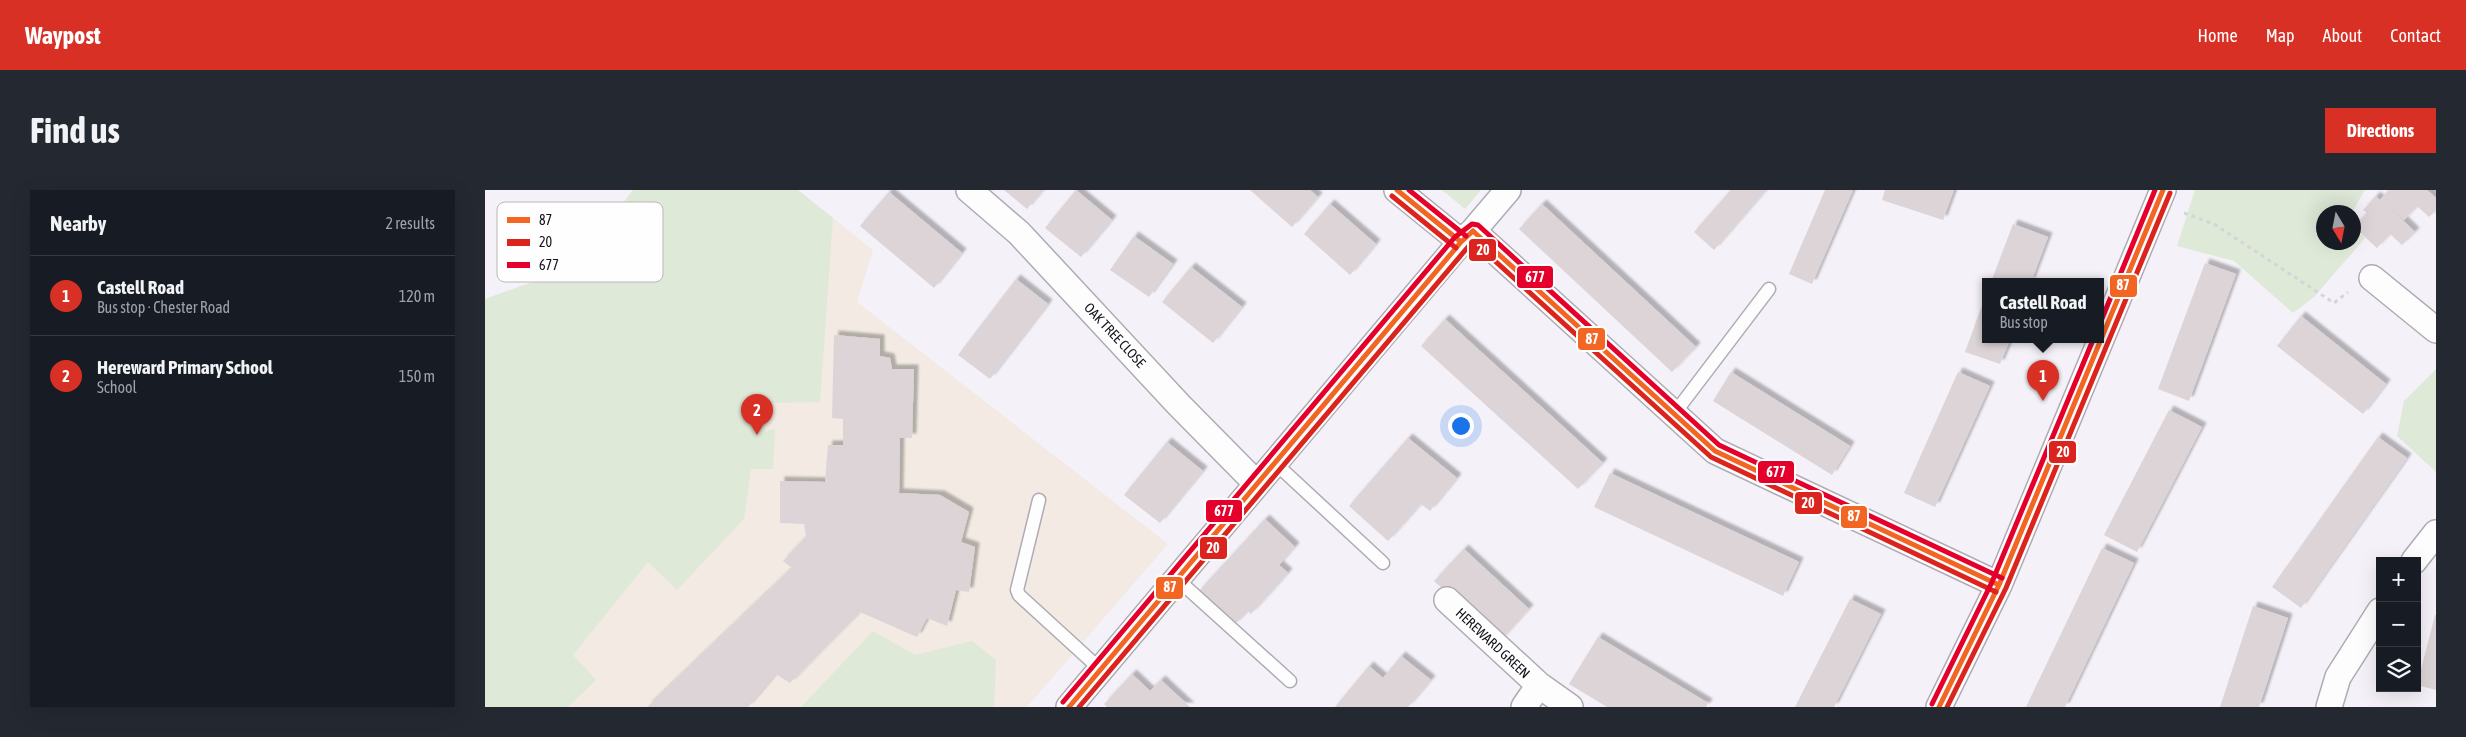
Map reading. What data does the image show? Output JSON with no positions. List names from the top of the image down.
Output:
{
  "streets": {
    "street": ["OAK TREE CLOSE", "HEREWARD GREEN"]
  },
  "lines": ["transit line 87", "transit line 677", "transit line 20"],
  "legend": ["87", "20", "677"],
  "north": "bottom",
  "page": {
    "header": "Waypost",
    "nav": [
      "Home",
      "Map",
      "About",
      "Contact"
    ],
    "buttons": "Directions",
    "title": "Find us",
    "heading": ["Nearby", "2 results"],
    "list": [
      {
        "mark": "1",
        "name": "Castell Road",
        "note": "Bus stop · Chester Road",
        "value": "120 m"
      },
      {
        "mark": "2",
        "name": "Hereward Primary School",
        "note": "School",
        "value": "150 m"
      }
    ],
    "popup": ["Castell Road", "Bus stop"],
    "pins": ["1", "2"],
    "map_buttons": ["+", "−"]
  }
}
